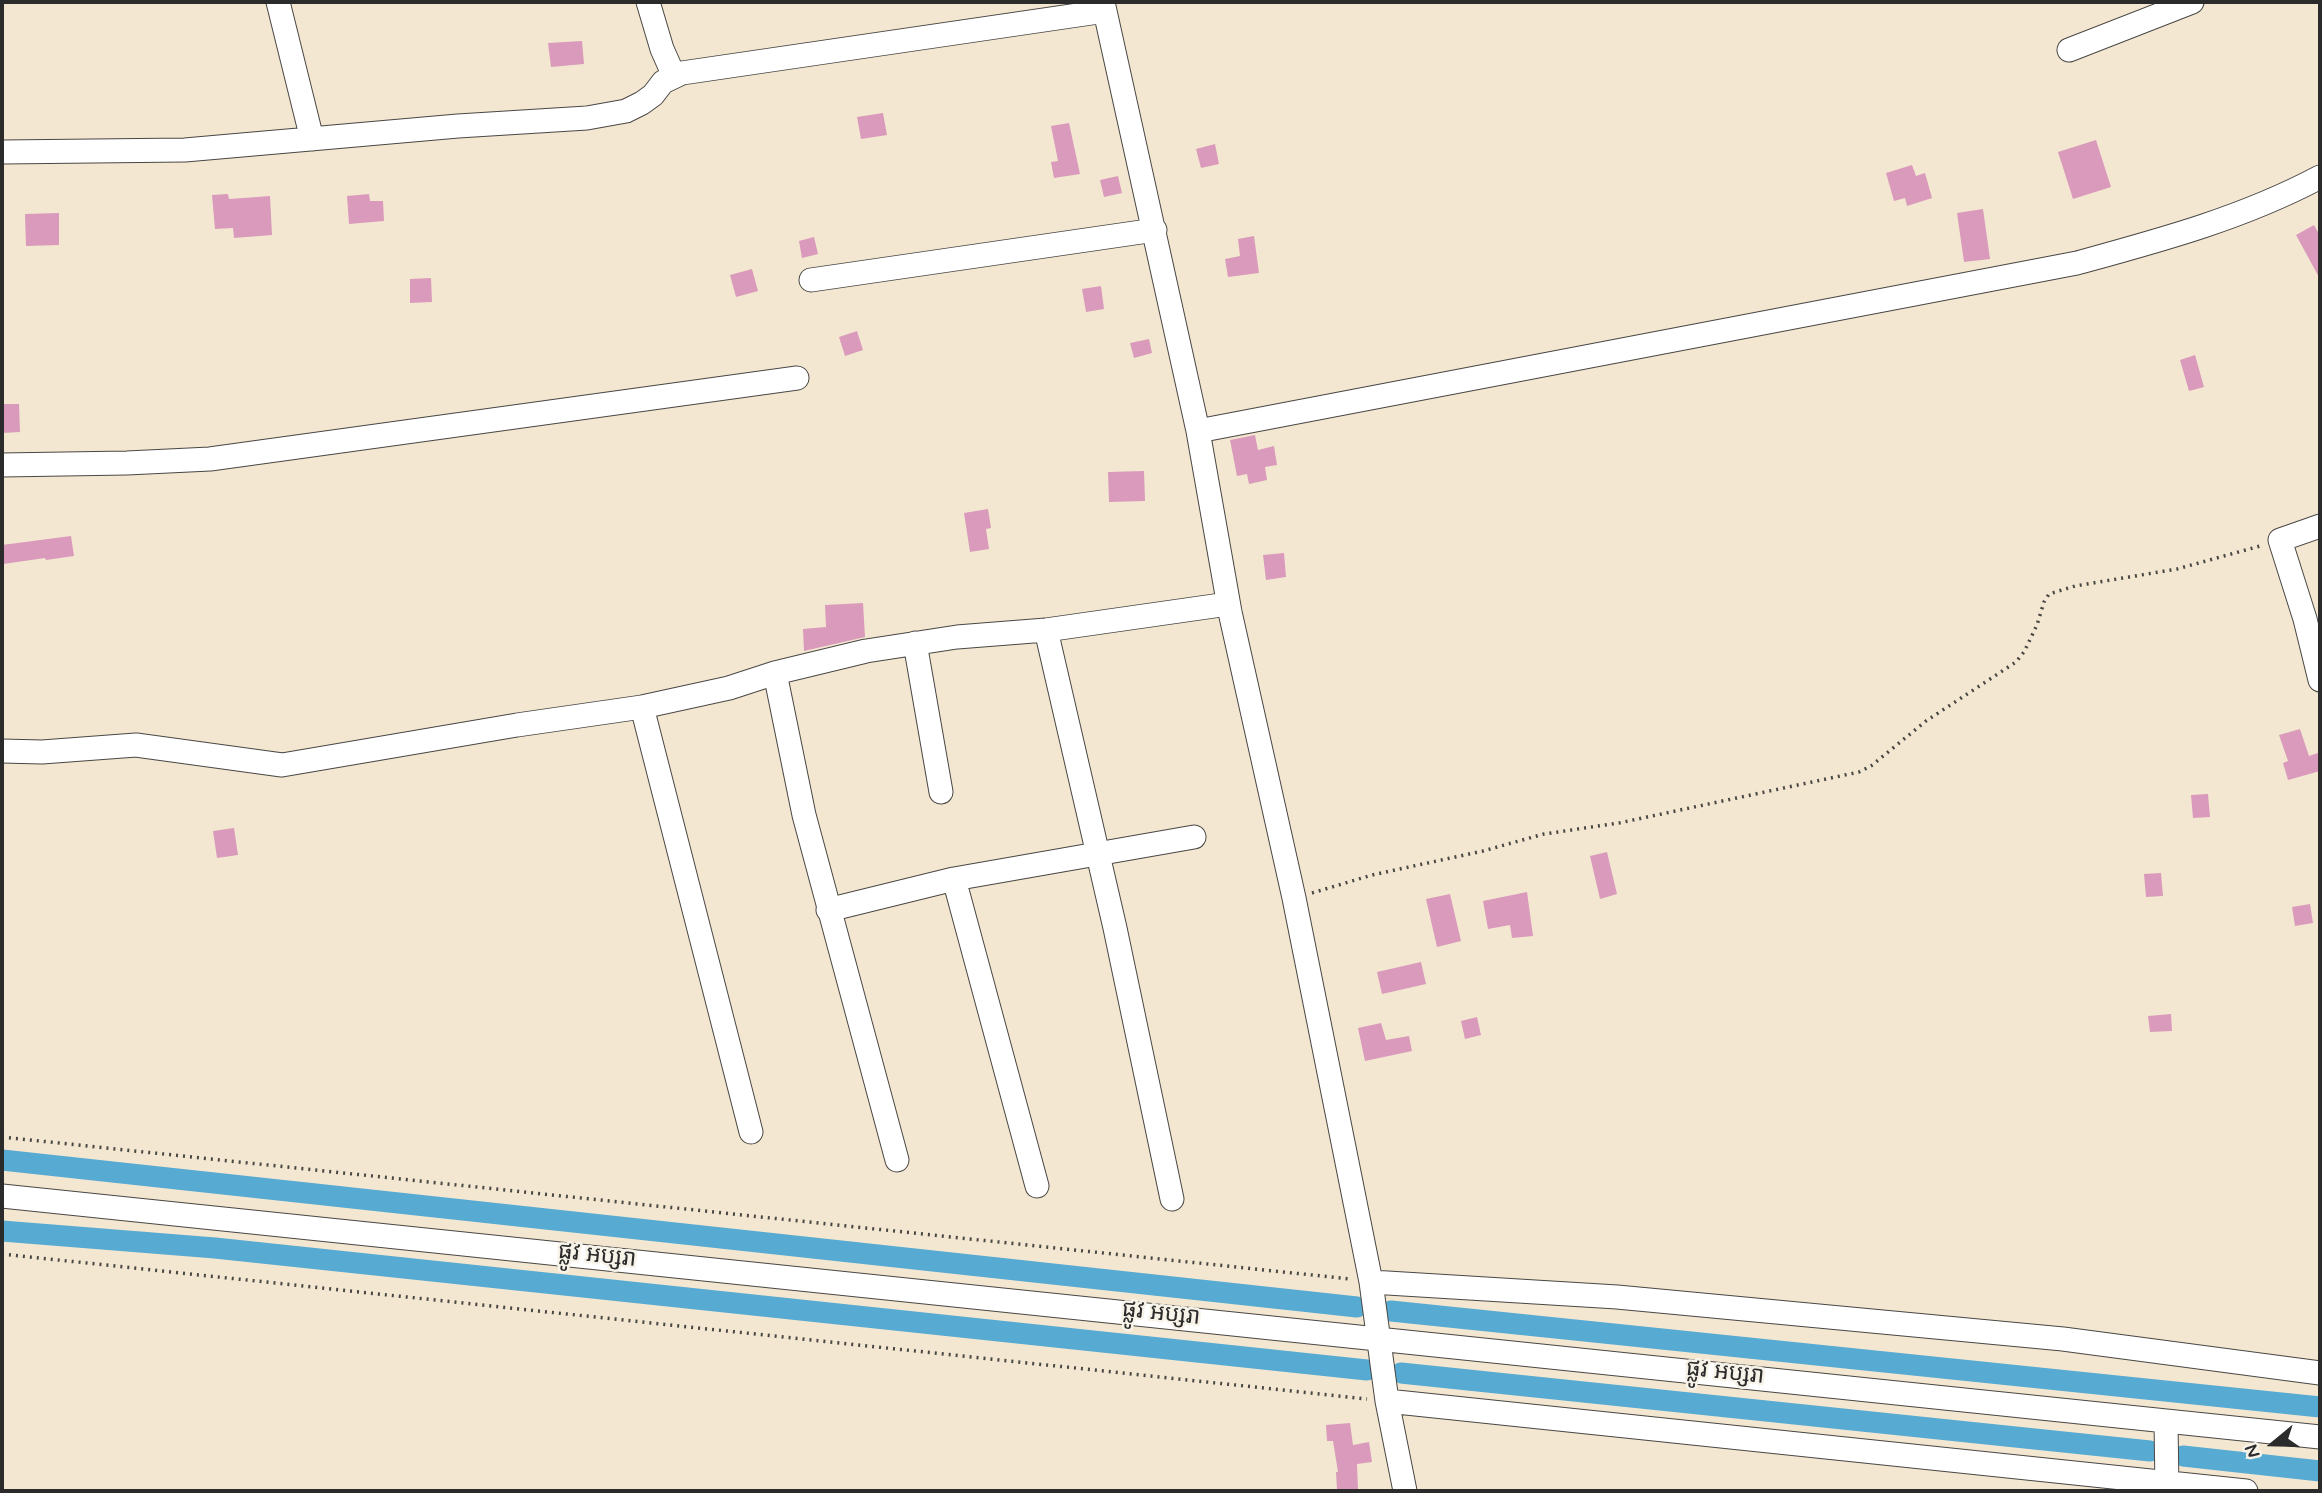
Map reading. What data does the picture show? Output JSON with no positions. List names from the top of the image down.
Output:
{
  "streets": {
    "street": ["ផ្លូវ អប្សរា"]
  },
  "north": "left"
}
